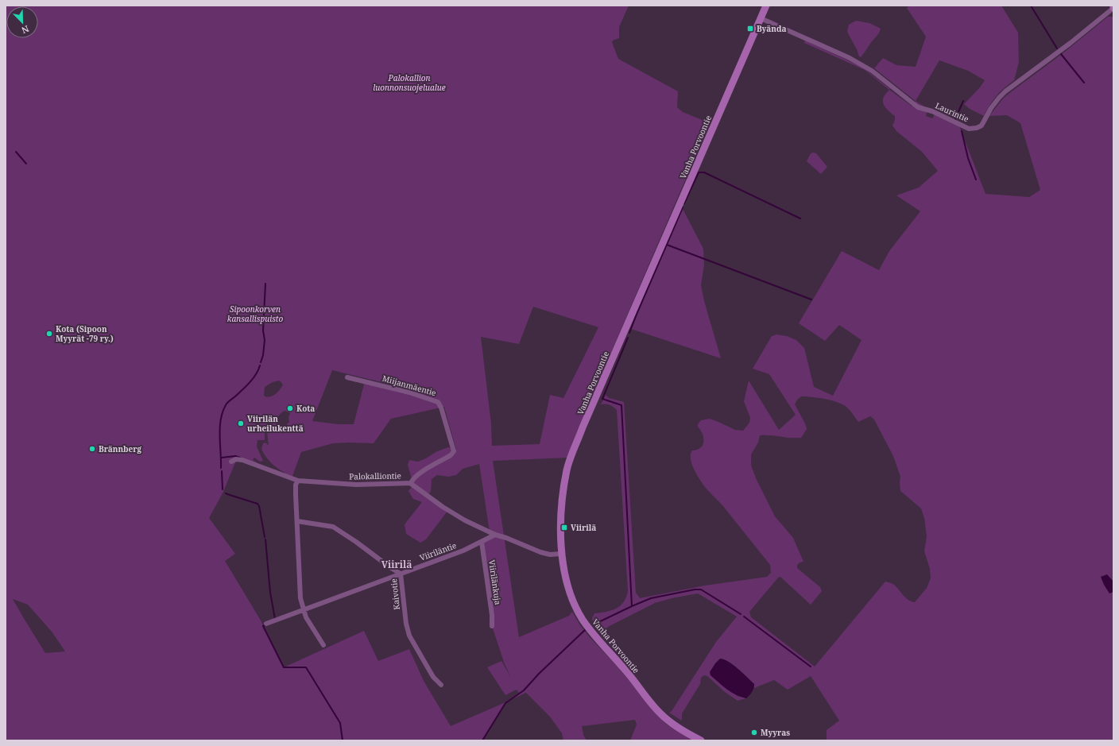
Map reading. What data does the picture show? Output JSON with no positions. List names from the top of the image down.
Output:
{
  "streets": {
    "street": [
      "Laurintie",
      "Vanha Porvoontie",
      "Miijanmäentie",
      "Palokalliontie",
      "Viiriläntie",
      "Viirilänkuja",
      "Kaivotie"
    ]
  },
  "crossings": [
    ["Laurintie", "Vanha Porvoontie"],
    ["Miijanmäentie", "Palokalliontie"],
    ["Palokalliontie", "Viiriläntie"],
    ["Viiriläntie", "Viirilänkuja"],
    ["Viiriläntie", "Kaivotie"]
  ],
  "districts": ["Viirilä"],
  "parks": ["Palokallion luonnonsuojelualue", "Sipoonkorven kansallispuisto"],
  "places": {
    "transit": ["Byända", "Viirilä"],
    "other": [
      "Kota (Sipoon Myyrät -79 ry.)",
      "Kota",
      "Viirilän urheilukenttä",
      "Brännberg",
      "Myyras"
    ]
  },
  "north": "bottom right"
}
